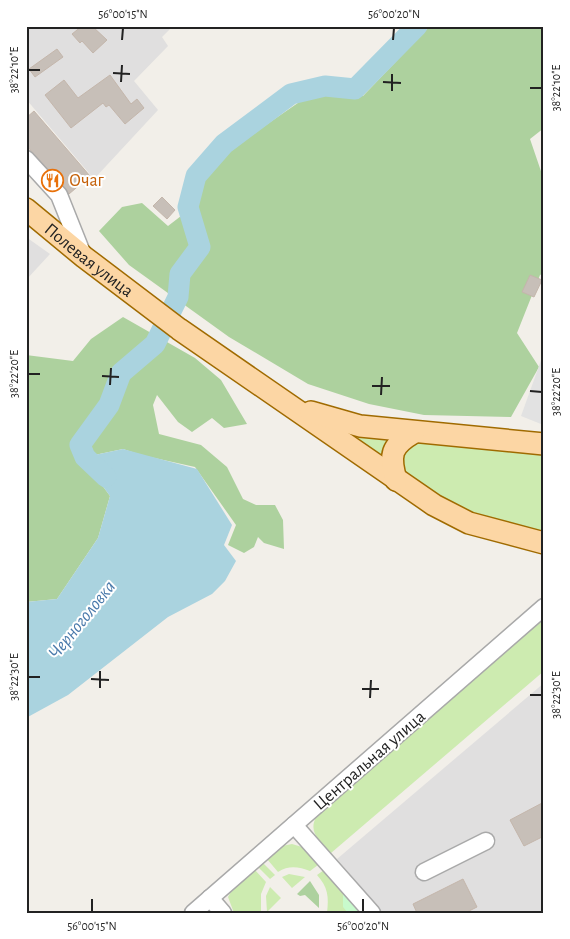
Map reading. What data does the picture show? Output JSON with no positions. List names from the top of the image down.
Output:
{
  "streets": {
    "main road": ["Полевая улица"],
    "street": ["Центральная улица"]
  },
  "water": ["Черноголовка"],
  "places": {
    "restaurant": ["Очаг"]
  },
  "coordinates": [
    "56°00'15\"N",
    "56°00'20\"N",
    "38°22'10\"E",
    "38°22'20\"E",
    "38°22'30\"E"
  ]
}
